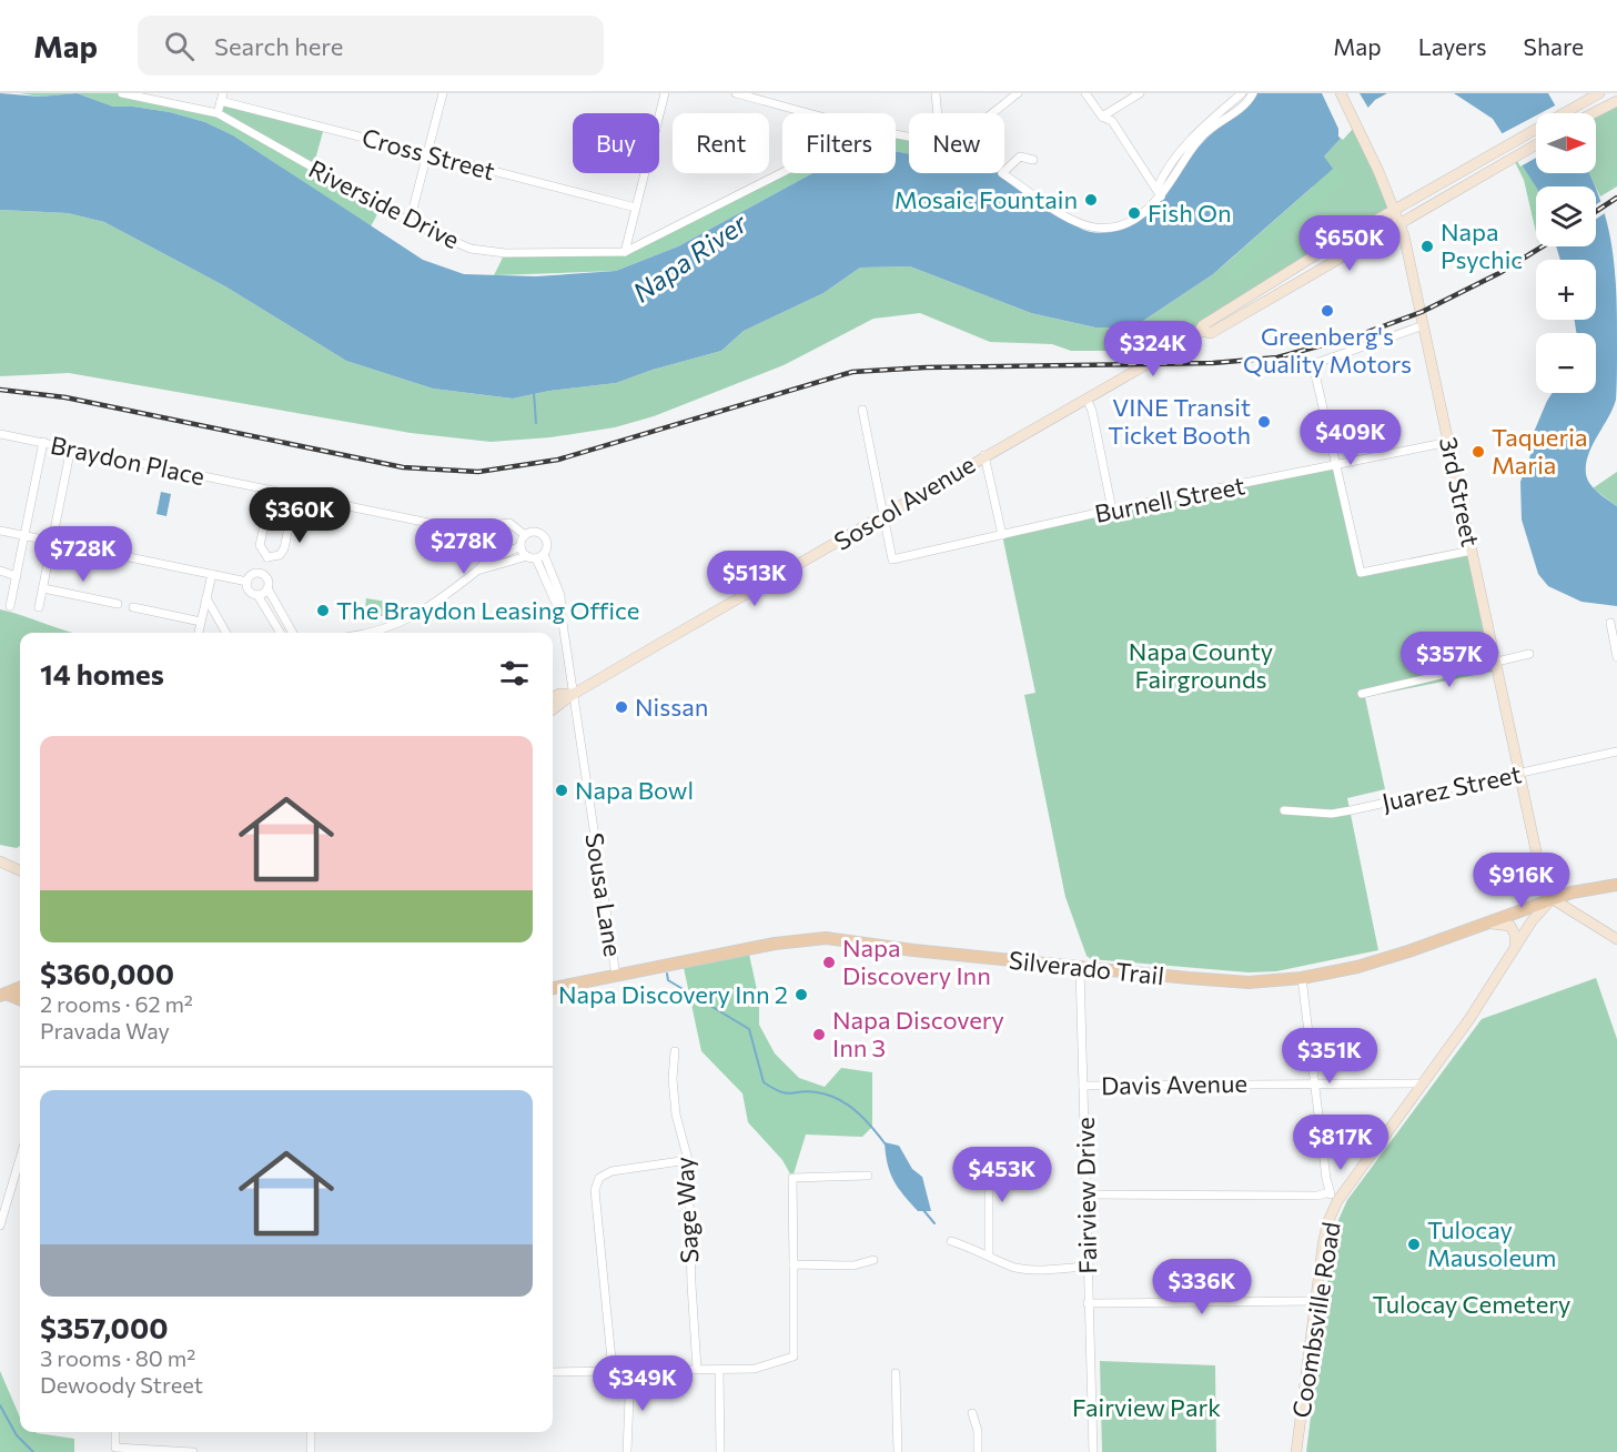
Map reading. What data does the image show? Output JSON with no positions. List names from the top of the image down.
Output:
{
  "streets": {
    "main road": [
      "3rd Street",
      "Soscol Avenue",
      "Silverado Trail",
      "Coombsville Road"
    ],
    "street": [
      "Cross Street",
      "Riverside Drive",
      "Braydon Place",
      "Burnell Street",
      "Juarez Street",
      "Sousa Lane",
      "Davis Avenue",
      "Fairview Drive",
      "Sage Way"
    ]
  },
  "crossings": [
    ["Braydon Place", "Sousa Lane"],
    ["3rd Street", "Burnell Street"],
    ["3rd Street", "Soscol Avenue"],
    ["3rd Street", "Juarez Street"],
    ["3rd Street", "Silverado Trail"],
    ["3rd Street", "Coombsville Road"],
    ["Burnell Street", "Soscol Avenue"],
    ["Soscol Avenue", "Sousa Lane"],
    ["Sousa Lane", "Silverado Trail"],
    ["Silverado Trail", "Fairview Drive"],
    ["Silverado Trail", "Coombsville Road"],
    ["Davis Avenue", "Fairview Drive"],
    ["Davis Avenue", "Coombsville Road"]
  ],
  "water": ["Napa River"],
  "parks": ["Napa County Fairgrounds", "Tulocay Cemetery", "Fairview Park"],
  "places": [
    "Mosaic Fountain",
    "Fish On",
    "Napa Psychic",
    "Greenberg's Quality Motors",
    "VINE Transit Ticket Booth",
    "Taqueria Maria",
    "The Braydon Leasing Office",
    "Nissan",
    "Napa Bowl",
    "Napa Discovery Inn",
    "Napa Discovery Inn 2",
    "Napa Discovery Inn 3",
    "Tulocay Mausoleum"
  ],
  "north": "right",
  "page": {
    "header": "Map",
    "search": "Search here",
    "nav": ["Map", "Layers", "Share"],
    "map_buttons": ["+", "−"],
    "chip": [
      "Buy",
      "Rent",
      "Filters",
      "New"
    ],
    "price": [
      "$650K",
      "$324K",
      "$409K",
      "$360K",
      "$278K",
      "$728K",
      "$513K",
      "$357K",
      "$916K",
      "$351K",
      "$817K",
      "$453K",
      "$336K",
      "$349K"
    ],
    "heading": "14 homes",
    "list": [
      {
        "name": "$360,000",
        "note": "2 rooms · 62 m² · Pravada Way"
      },
      {
        "name": "$357,000",
        "note": "3 rooms · 80 m² · Dewoody Street"
      }
    ]
  }
}
